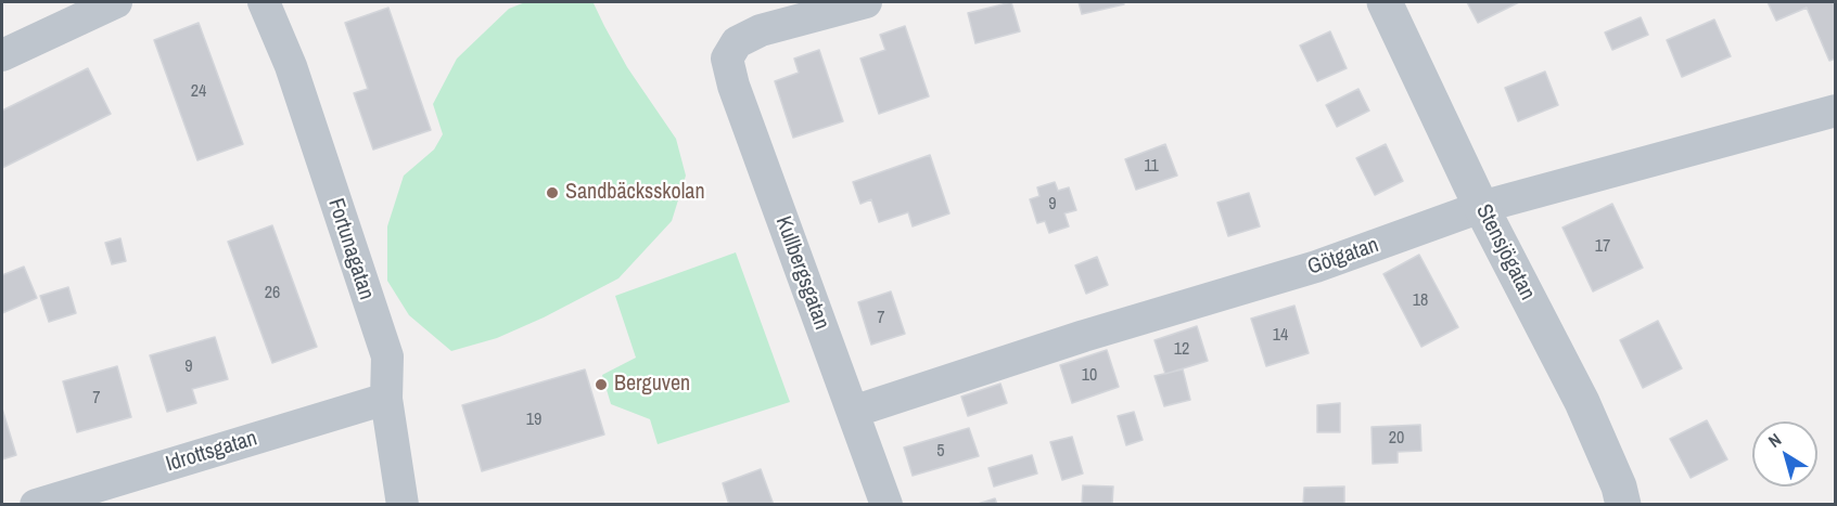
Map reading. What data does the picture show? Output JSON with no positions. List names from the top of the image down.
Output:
{
  "streets": {
    "street": [
      "Fortunagatan",
      "Stensjögatan",
      "Götgatan",
      "Kullbergsgatan",
      "Idrottsgatan"
    ]
  },
  "crossings": [
    ["Fortunagatan", "Idrottsgatan"],
    ["Stensjögatan", "Götgatan"],
    ["Götgatan", "Kullbergsgatan"]
  ],
  "places": ["Sandbäcksskolan", "Berguven"],
  "house_numbers": [
    "24",
    "11",
    "9",
    "17",
    "26",
    "18",
    "7",
    "14",
    "12",
    "9",
    "10",
    "7",
    "19",
    "20",
    "5"
  ],
  "north": "top left"
}
